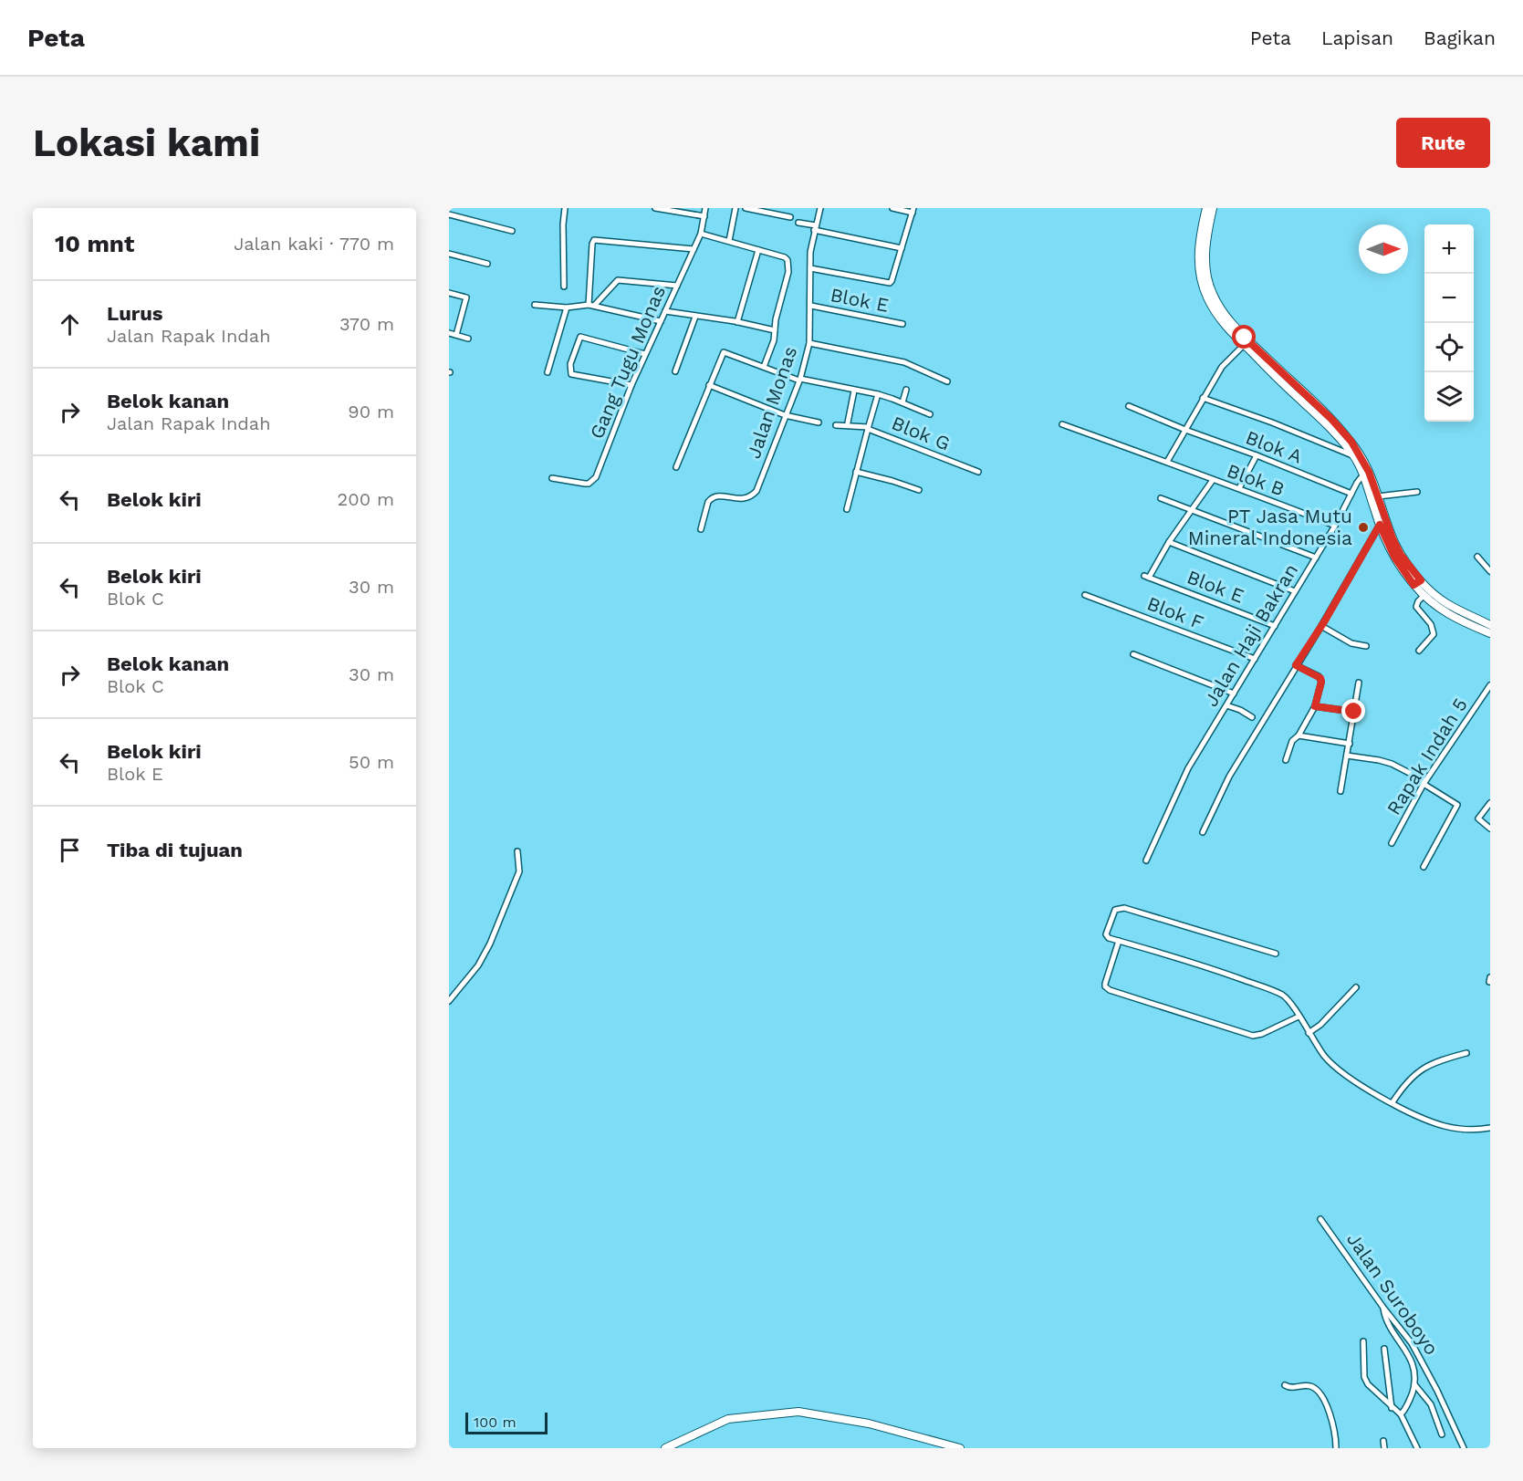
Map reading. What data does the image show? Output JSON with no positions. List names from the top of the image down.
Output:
{
  "streets": {
    "street": [
      "Blok E",
      "Gang Tugu Monas",
      "Jalan Monas",
      "Blok G",
      "Blok A",
      "Blok B",
      "Blok F",
      "Jalan Haji Bakran",
      "Rapak Indah 5",
      "Jalan Suroboyo"
    ]
  },
  "crossings": [
    ["Blok E", "Jalan Monas"],
    ["Blok E", "Jalan Haji Bakran"],
    ["Jalan Monas", "Blok G"],
    ["Blok A", "Jalan Haji Bakran"],
    ["Blok B", "Jalan Haji Bakran"],
    ["Blok F", "Jalan Haji Bakran"]
  ],
  "places": ["PT Jasa Mutu Mineral Indonesia"],
  "scale_bar": "100 m",
  "north": "right",
  "page": {
    "header": "Peta",
    "nav": ["Peta", "Lapisan", "Bagikan"],
    "buttons": "Rute",
    "title": "Lokasi kami",
    "heading": ["10 mnt", "Jalan kaki · 770 m"],
    "map_buttons": ["+", "−"],
    "list": [
      ["Lurus", "Jalan Rapak Indah", "370 m"],
      ["Belok kanan", "Jalan Rapak Indah", "90 m"],
      ["Belok kiri", "200 m"],
      ["Belok kiri", "Blok C", "30 m"],
      ["Belok kanan", "Blok C", "30 m"],
      ["Belok kiri", "Blok E", "50 m"],
      "Tiba di tujuan"
    ],
    "scale": "100 m"
  }
}
